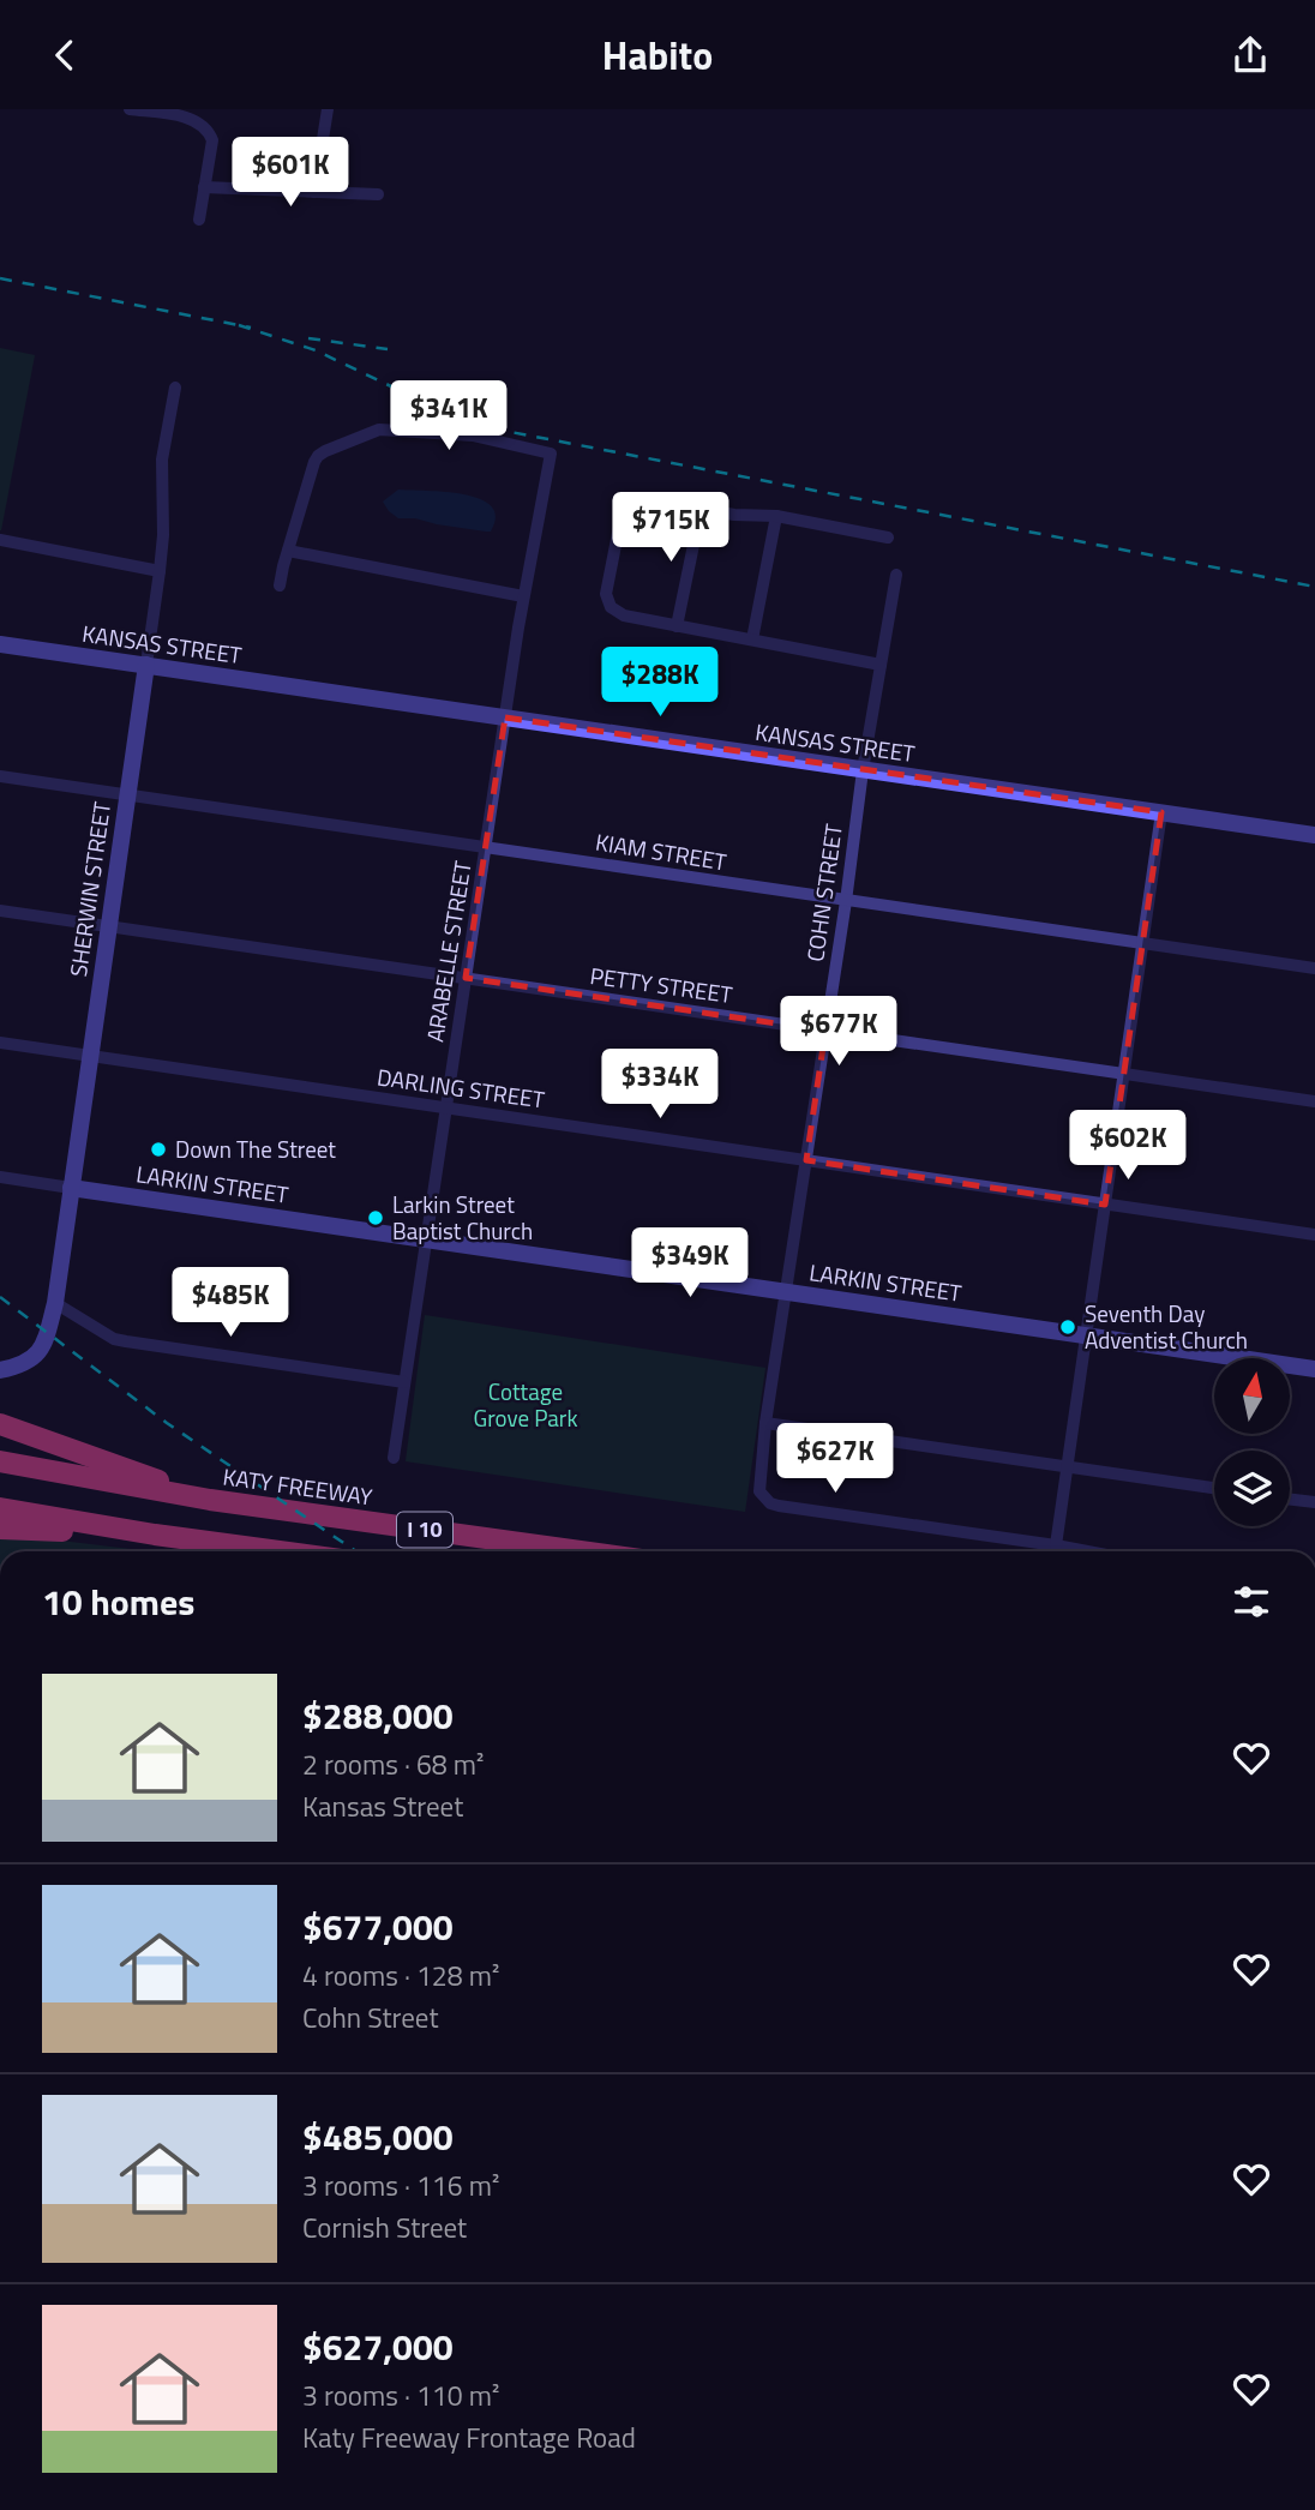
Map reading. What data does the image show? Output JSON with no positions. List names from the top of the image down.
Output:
{
  "streets": {
    "highway": ["KATY FREEWAY", "I 10"],
    "street": [
      "KANSAS STREET",
      "KIAM STREET",
      "SHERWIN STREET",
      "COHN STREET",
      "ARABELLE STREET",
      "PETTY STREET",
      "DARLING STREET",
      "LARKIN STREET"
    ]
  },
  "crossings": [
    ["KANSAS STREET", "SHERWIN STREET"],
    ["KANSAS STREET", "COHN STREET"],
    ["KANSAS STREET", "ARABELLE STREET"],
    ["KIAM STREET", "SHERWIN STREET"],
    ["KIAM STREET", "COHN STREET"],
    ["KIAM STREET", "ARABELLE STREET"],
    ["SHERWIN STREET", "PETTY STREET"],
    ["SHERWIN STREET", "DARLING STREET"],
    ["SHERWIN STREET", "LARKIN STREET"],
    ["COHN STREET", "PETTY STREET"],
    ["COHN STREET", "DARLING STREET"],
    ["COHN STREET", "LARKIN STREET"],
    ["ARABELLE STREET", "PETTY STREET"],
    ["ARABELLE STREET", "DARLING STREET"],
    ["ARABELLE STREET", "LARKIN STREET"]
  ],
  "parks": ["Cottage Grove Park"],
  "places": ["Down The Street", "Larkin Street Baptist Church", "Seventh Day Adventist Church"],
  "north": "top",
  "page": {
    "header": "Habito",
    "price": [
      "$601K",
      "$341K",
      "$715K",
      "$288K",
      "$677K",
      "$334K",
      "$602K",
      "$349K",
      "$485K",
      "$627K"
    ],
    "heading": "10 homes",
    "list": [
      {
        "name": "$288,000",
        "note": "2 rooms · 68 m² · Kansas Street"
      },
      {
        "name": "$677,000",
        "note": "4 rooms · 128 m² · Cohn Street"
      },
      {
        "name": "$485,000",
        "note": "3 rooms · 116 m² · Cornish Street"
      },
      {
        "name": "$627,000",
        "note": "3 rooms · 110 m² · Katy Freeway Frontage Road"
      }
    ]
  }
}
